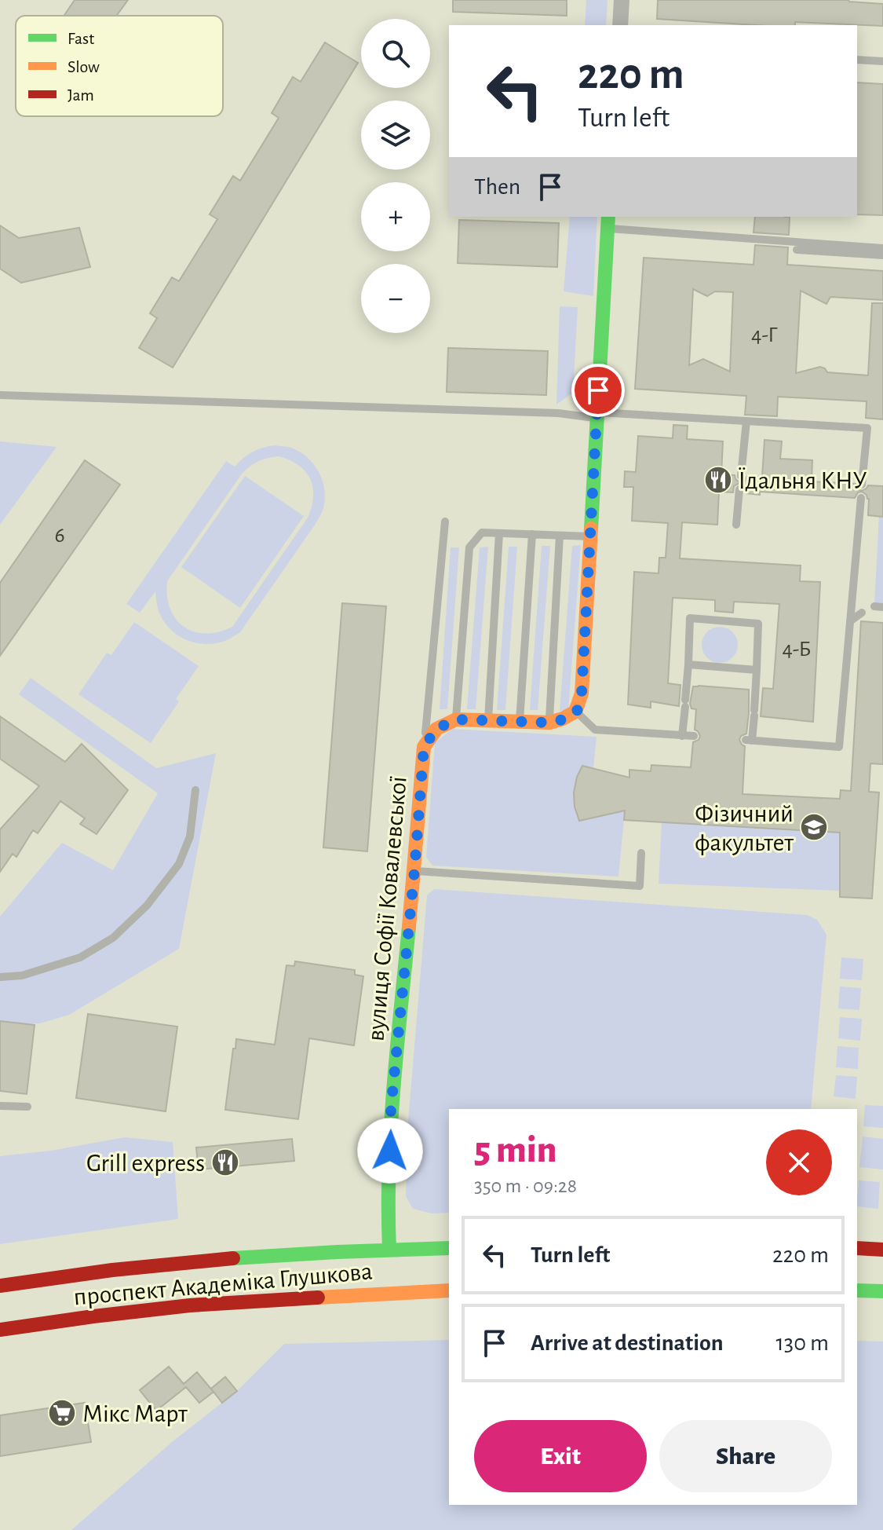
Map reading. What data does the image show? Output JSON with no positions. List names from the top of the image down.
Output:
{
  "streets": {
    "main road": ["вулиця Софії Ковалевської", "проспект Академіка Глушкова"]
  },
  "crossings": [
    ["вулиця Софії Ковалевської", "проспект Академіка Глушкова"]
  ],
  "places": {
    "restaurant": ["Їдальня КНУ", "Grill express"],
    "school or university": ["Фізичний факультет"],
    "supermarket": ["Мікс Март"]
  },
  "house_numbers": ["4-Г", "6", "4-Б"],
  "legend": ["Fast", "Slow", "Jam"],
  "page": {
    "map_buttons": ["+", "−"],
    "turn": ["220 m", "Turn left"],
    "then": "Then",
    "heading": ["5 min", "350 m · 09:28"],
    "list": [
      {
        "name": "Turn left",
        "value": "220 m"
      },
      {
        "name": "Arrive at destination",
        "value": "130 m"
      }
    ],
    "buttons": ["Exit", "Share"]
  }
}
